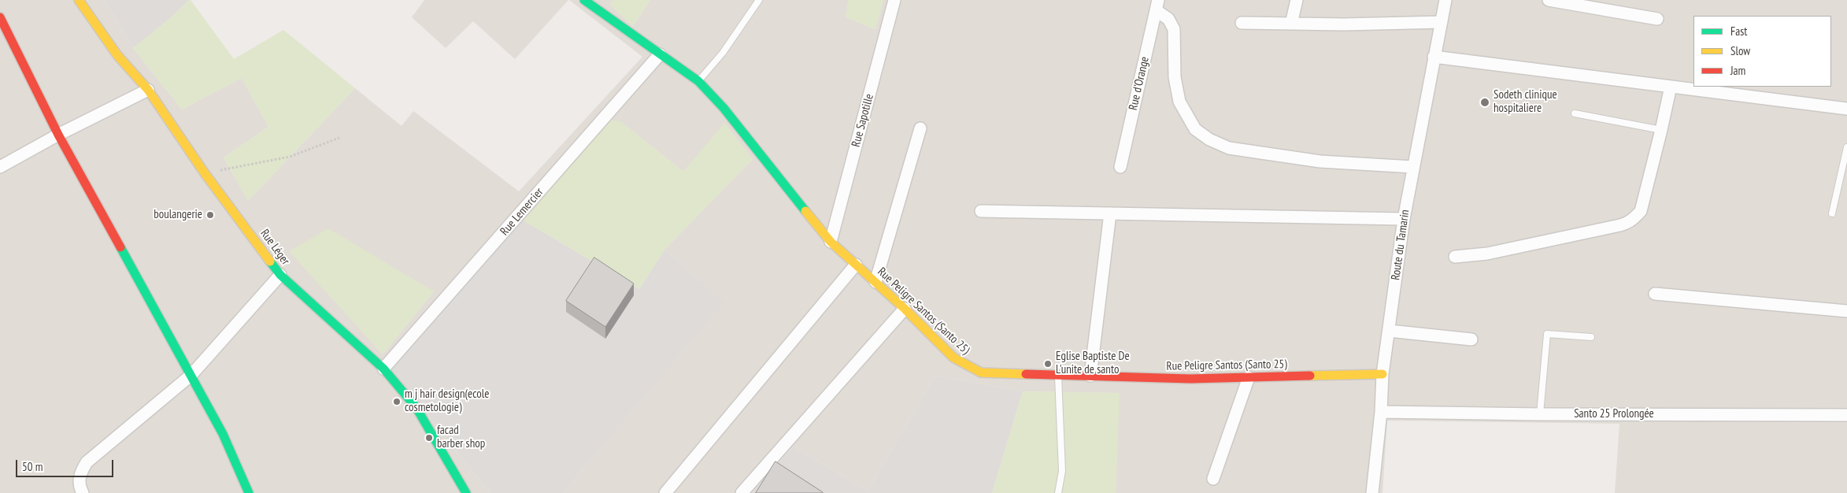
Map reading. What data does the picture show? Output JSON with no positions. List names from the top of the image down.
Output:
{
  "streets": {
    "street": [
      "Rue d'Orange",
      "Rue Sapotille",
      "Rue Lemercier",
      "Route du Tamarin",
      "Rue Léger",
      "Rue Peligre Santos (Santo 25)",
      "Santo 25 Prolongée"
    ]
  },
  "crossings": [
    ["Rue Sapotille", "Rue Peligre Santos (Santo 25)"],
    ["Rue Lemercier", "Rue Léger"],
    ["Rue Lemercier", "Rue Peligre Santos (Santo 25)"],
    ["Route du Tamarin", "Rue Peligre Santos (Santo 25)"],
    ["Route du Tamarin", "Santo 25 Prolongée"]
  ],
  "places": [
    "Sodeth clinique hospitaliere",
    "boulangerie",
    "Eglise Baptiste De L'unite de santo",
    "m j hair design(ecole cosmetologie)",
    "facad barber shop"
  ],
  "legend": ["Fast", "Slow", "Jam"],
  "scale_bar": "50 m"
}
